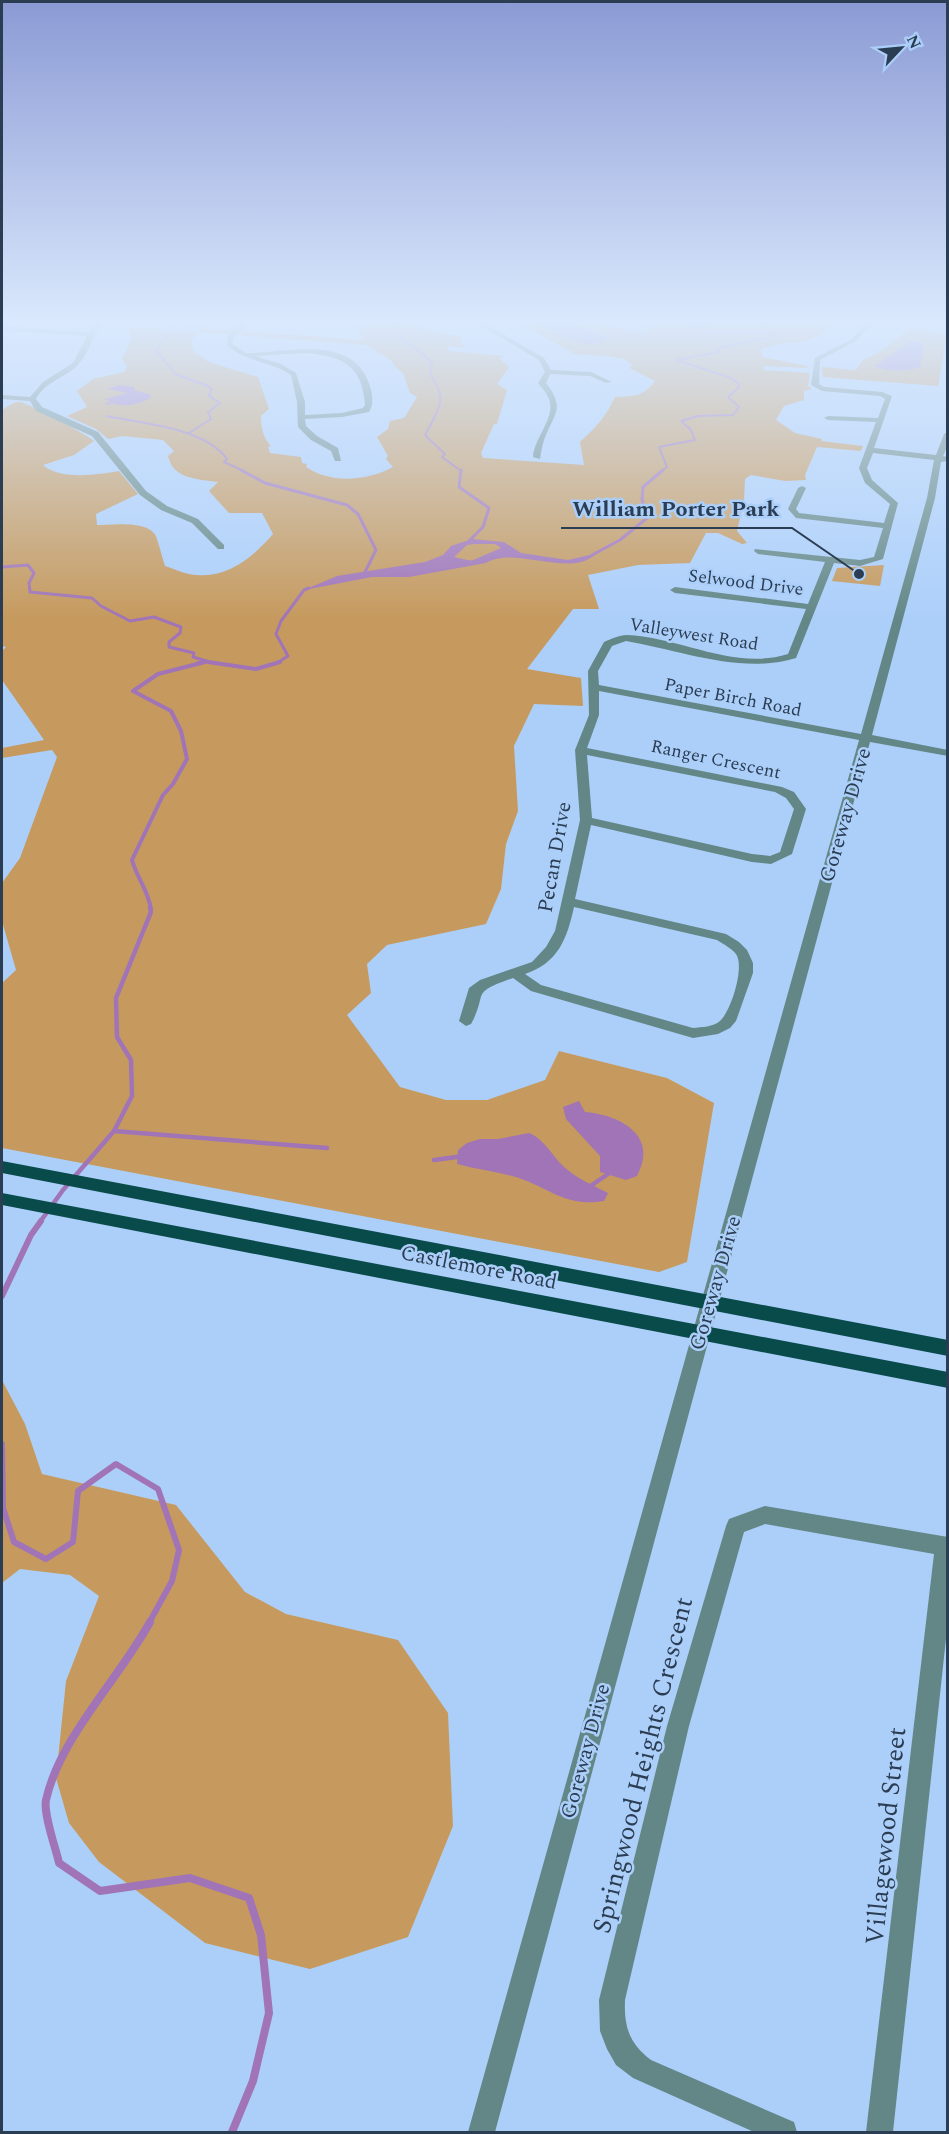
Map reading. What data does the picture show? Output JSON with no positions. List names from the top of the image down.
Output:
{
  "streets": {
    "main road": ["Castlemore Road"],
    "street": [
      "Selwood Drive",
      "Valleywest Road",
      "Paper Birch Road",
      "Ranger Crescent",
      "Goreway Drive",
      "Pecan Drive",
      "Springwood Heights Crescent",
      "Villagewood Street"
    ]
  },
  "crossings": [
    ["Selwood Drive", "Valleywest Road"],
    ["Valleywest Road", "Paper Birch Road"],
    ["Valleywest Road", "Pecan Drive"],
    ["Paper Birch Road", "Goreway Drive"],
    ["Paper Birch Road", "Pecan Drive"],
    ["Ranger Crescent", "Pecan Drive"],
    ["Goreway Drive", "Castlemore Road"],
    ["Springwood Heights Crescent", "Villagewood Street"]
  ],
  "places": ["William Porter Park"],
  "north": "top right"
}
